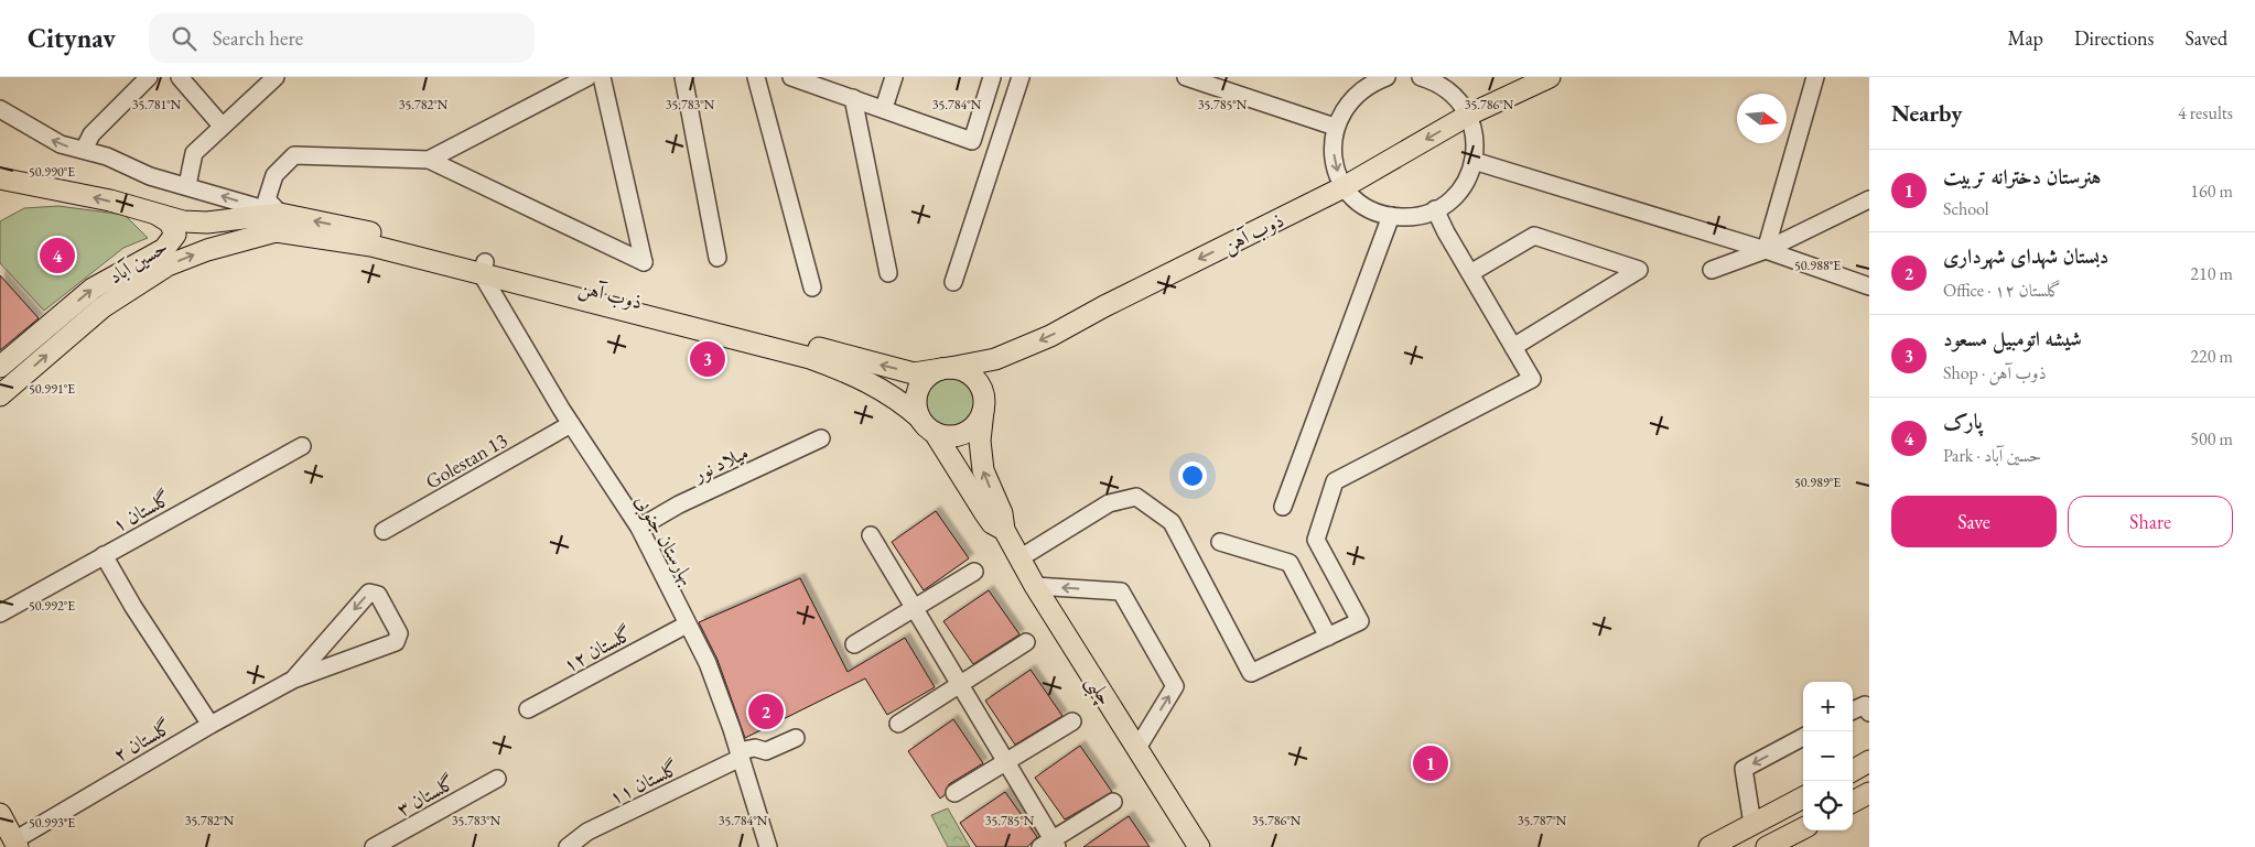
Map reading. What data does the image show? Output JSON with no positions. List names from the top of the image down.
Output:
{
  "streets": {
    "main road": ["ذوب آهن", "حسین آباد", "چلبی"],
    "street": [
      "Golestan 13",
      "میلاد نور",
      "گلستان ۱",
      "بهارستان جنوبی",
      "گلستان ۱۲",
      "گلستان ۲",
      "گلستان ۱۱",
      "گلستان ۳"
    ]
  },
  "crossings": [
    ["ذوب آهن", "حسین آباد"],
    ["ذوب آهن", "بهارستان جنوبی"],
    ["Golestan 13", "بهارستان جنوبی"],
    ["میلاد نور", "بهارستان جنوبی"],
    ["بهارستان جنوبی", "گلستان ۱۲"],
    ["بهارستان جنوبی", "گلستان ۱۱"]
  ],
  "one_way": ["ذوب آهن", "حسین آباد"],
  "north": "right",
  "page": {
    "header": "Citynav",
    "search": "Search here",
    "nav": ["Map", "Directions", "Saved"],
    "heading": ["Nearby", "4 results"],
    "list": [
      {
        "mark": "1",
        "name": "هنرستان دخترانه تربیت",
        "note": "School",
        "value": "160 m"
      },
      {
        "mark": "2",
        "name": "دبستان شهدای شهرداری",
        "note": "Office · گلستان ۱۲",
        "value": "210 m"
      },
      {
        "mark": "3",
        "name": "شیشه اتومبیل مسعود",
        "note": "Shop · ذوب آهن",
        "value": "220 m"
      },
      {
        "mark": "4",
        "name": "پارک",
        "note": "Park · حسین آباد",
        "value": "500 m"
      }
    ],
    "pins": [
      "4",
      "3",
      "2",
      "1"
    ],
    "buttons": ["Save", "Share"],
    "map_buttons": ["+", "−"]
  },
  "coordinates": [
    "35.781°N",
    "35.782°N",
    "35.783°N",
    "35.784°N",
    "35.785°N",
    "35.786°N",
    "50.990°E",
    "50.988°E",
    "50.991°E",
    "50.989°E",
    "50.992°E",
    "35.787°N",
    "50.993°E"
  ]
}
